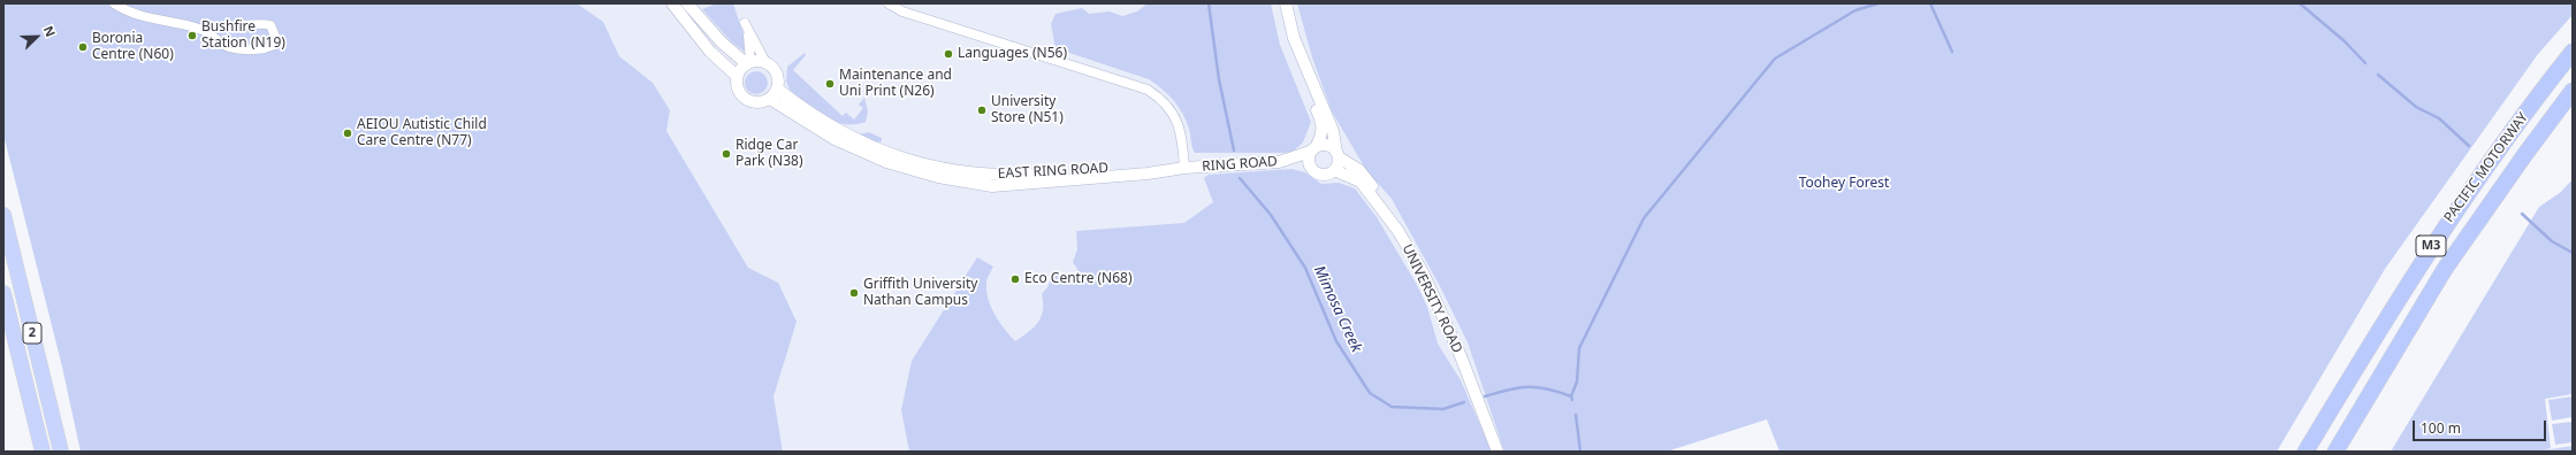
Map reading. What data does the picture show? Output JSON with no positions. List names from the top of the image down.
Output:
{
  "streets": {
    "highway": ["PACIFIC MOTORWAY", "M3", "2"],
    "street": ["RING ROAD", "EAST RING ROAD", "UNIVERSITY ROAD"]
  },
  "crossings": [
    ["RING ROAD", "EAST RING ROAD"],
    ["RING ROAD", "UNIVERSITY ROAD"]
  ],
  "water": ["Mimosa Creek"],
  "parks": ["Toohey Forest"],
  "places": [
    "Bushfire Station (N19)",
    "Boronia Centre (N60)",
    "Languages (N56)",
    "Maintenance and Uni Print (N26)",
    "University Store (N51)",
    "AEIOU Autistic Child Care Centre (N77)",
    "Ridge Car Park (N38)",
    "Eco Centre (N68)",
    "Griffith University Nathan Campus"
  ],
  "scale_bar": "100 m",
  "north": "top right"
}
